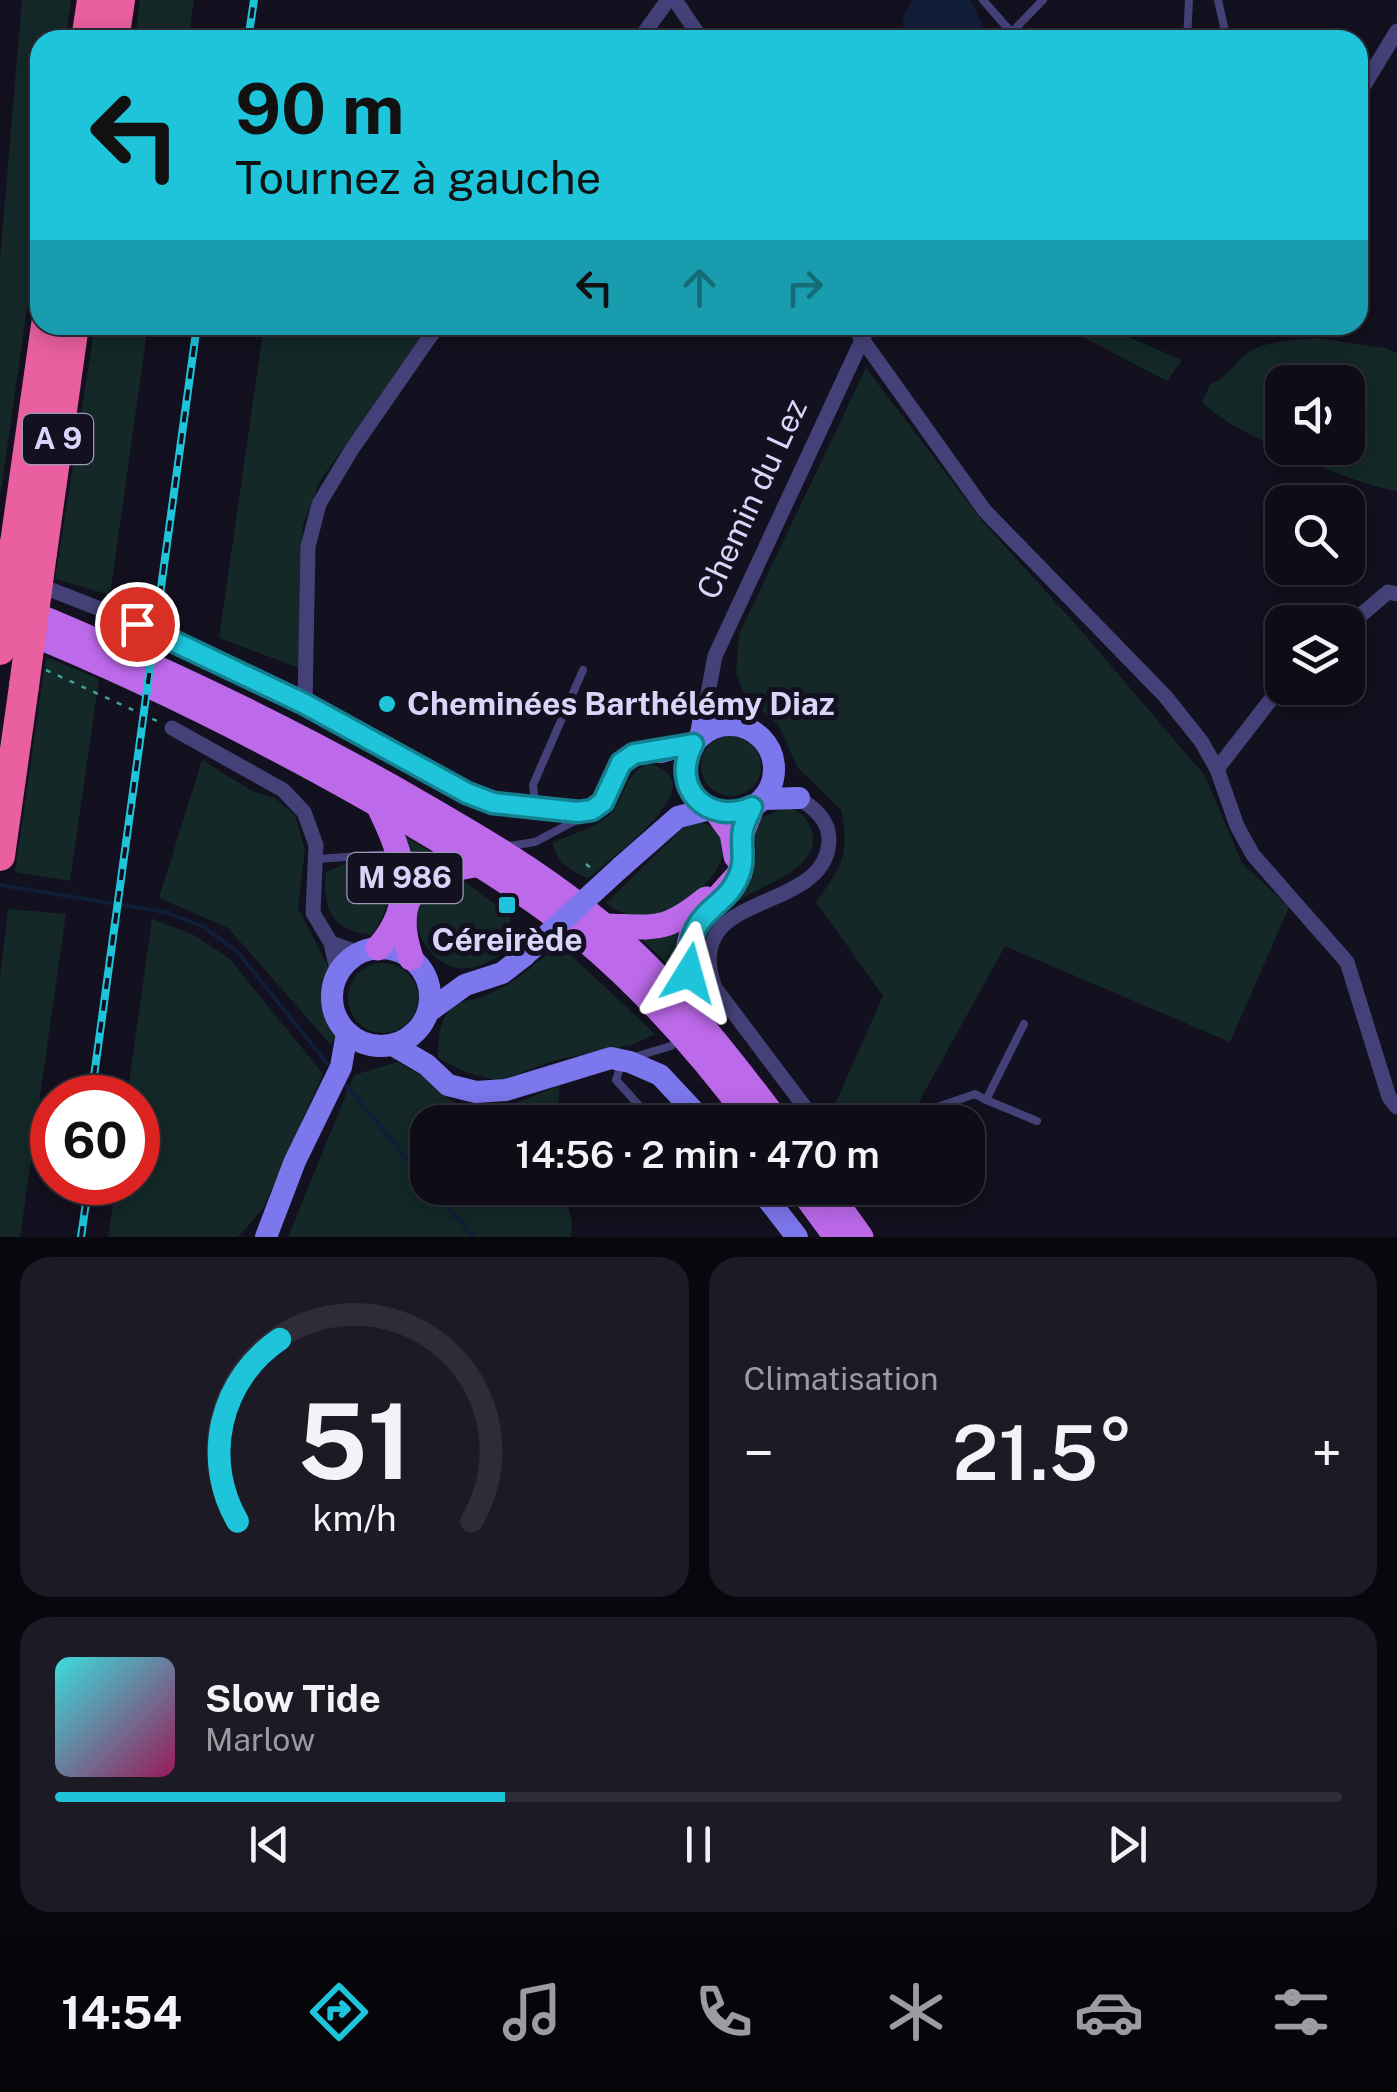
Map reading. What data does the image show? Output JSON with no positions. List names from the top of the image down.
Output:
{
  "streets": {
    "highway": ["A 9"],
    "main road": ["M 986"],
    "street": ["Chemin du Lez"]
  },
  "crossings": [
    ["Chemin du Lez", "M 986"]
  ],
  "places": {
    "other": ["Cheminées Barthélémy Diaz"],
    "transit": ["Céreirède"]
  },
  "page": {
    "turn": ["90 m", "Tournez à gauche"],
    "limit": "60",
    "trip": "14:56 · 2 min · 470 m",
    "tile": "Climatisation",
    "heat": ["−", "21.5°", "+"],
    "song": ["Slow Tide", "Marlow"],
    "tabs": "14:54",
    "gauge": ["51", "km/h"]
  }
}
